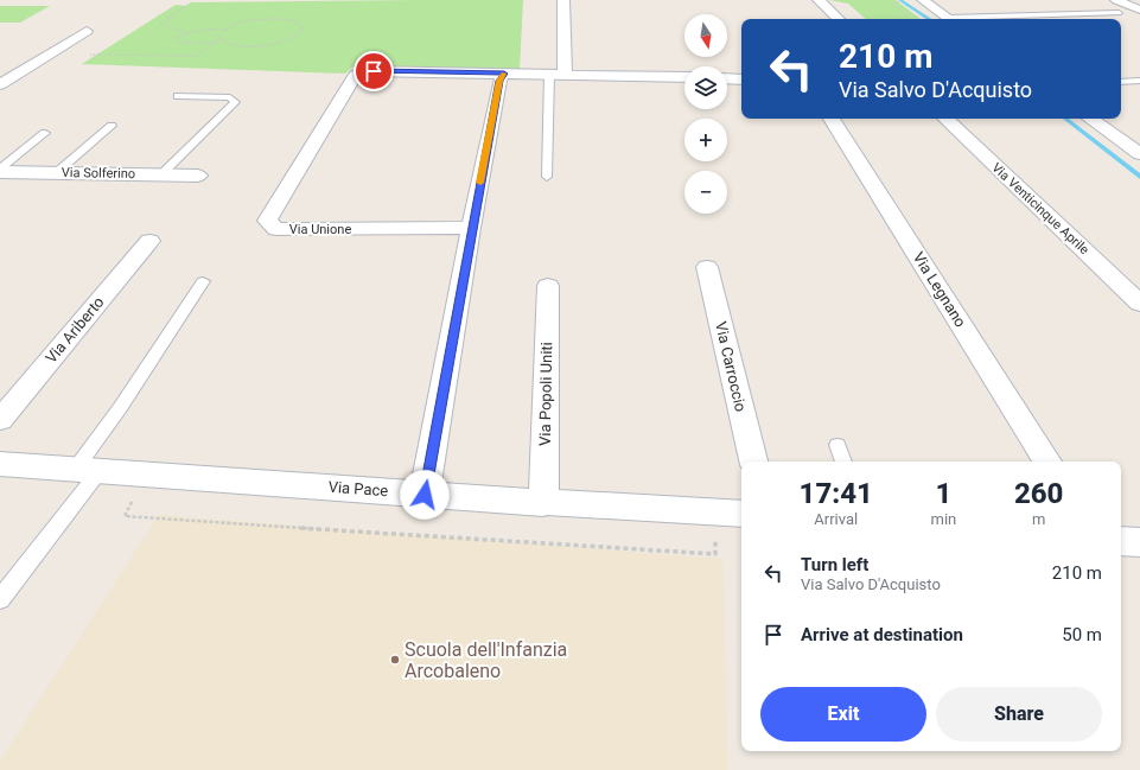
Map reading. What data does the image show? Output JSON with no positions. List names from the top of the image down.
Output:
{
  "streets": {
    "street": [
      "Via Solferino",
      "Via Venticinque Aprile",
      "Via Unione",
      "Via Legnano",
      "Via Ariberto",
      "Via Carroccio",
      "Via Popoli Uniti",
      "Via Pace"
    ]
  },
  "crossings": [
    ["Via Popoli Uniti", "Via Pace"]
  ],
  "places": ["Scuola dell'Infanzia Arcobaleno"],
  "north": "bottom",
  "page": {
    "map_buttons": ["+", "−"],
    "turn": ["210 m", "Via Salvo D'Acquisto"],
    "eta": [
      "17:41",
      "Arrival",
      "1",
      "min",
      "260",
      "m"
    ],
    "list": [
      {
        "name": "Turn left",
        "note": "Via Salvo D'Acquisto",
        "value": "210 m"
      },
      {
        "name": "Arrive at destination",
        "value": "50 m"
      }
    ],
    "buttons": ["Exit", "Share"]
  }
}
